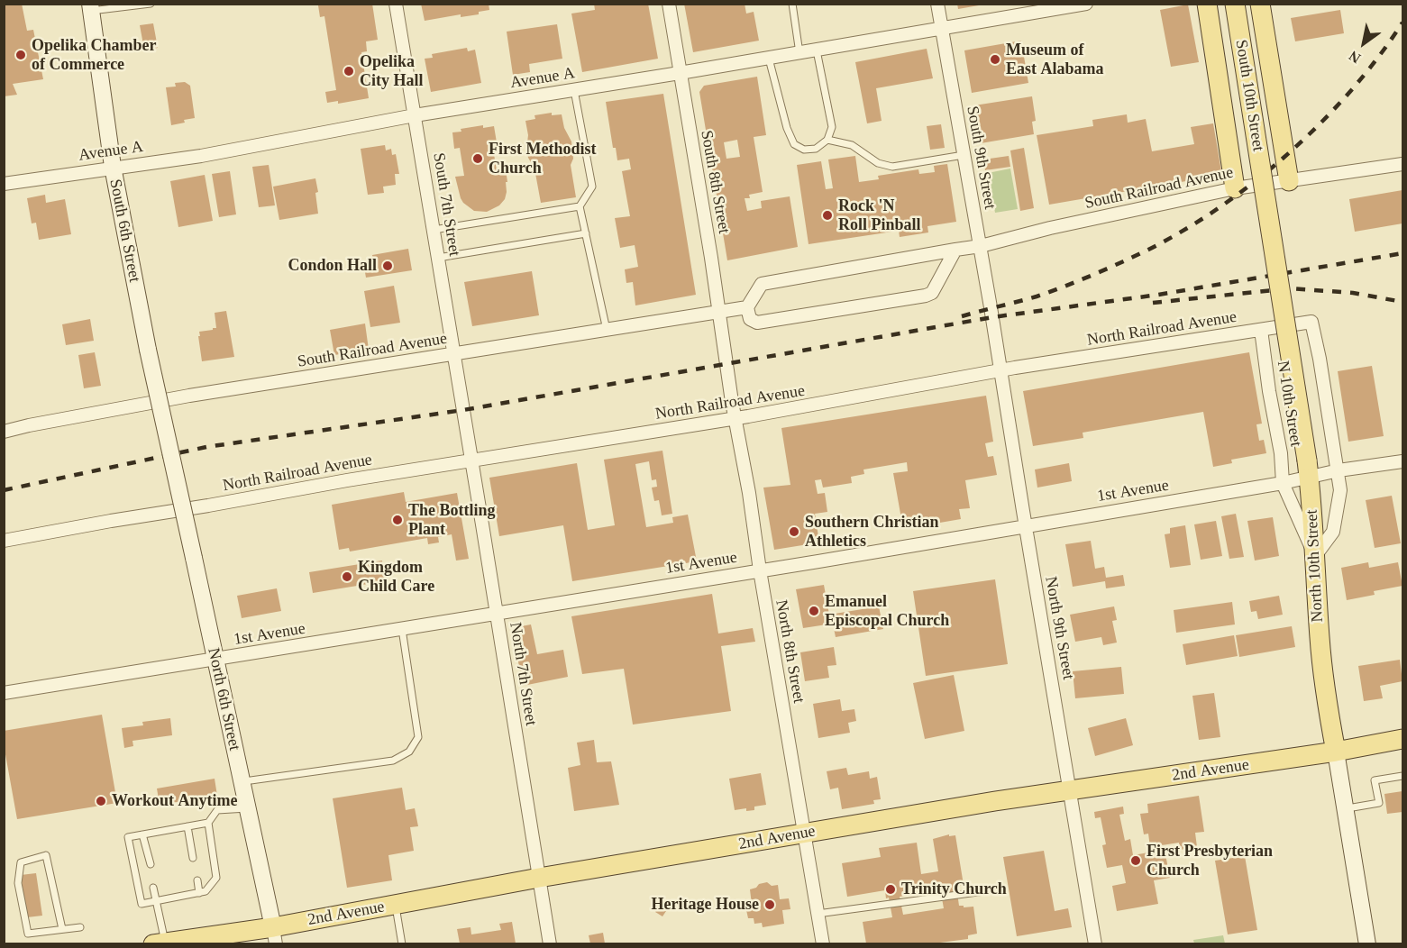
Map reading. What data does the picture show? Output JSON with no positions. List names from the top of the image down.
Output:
{
  "streets": {
    "main road": ["South 10th Street", "North 10th Street", "2nd Avenue"],
    "street": [
      "Avenue A",
      "South 9th Street",
      "South 8th Street",
      "South Railroad Avenue",
      "South 7th Street",
      "South 6th Street",
      "North Railroad Avenue",
      "N 10th Street",
      "1st Avenue",
      "North 9th Street",
      "North 8th Street",
      "North 7th Street",
      "North 6th Street"
    ]
  },
  "crossings": [
    ["Avenue A", "South 9th Street"],
    ["Avenue A", "South 8th Street"],
    ["Avenue A", "South 7th Street"],
    ["Avenue A", "South 6th Street"],
    ["South 10th Street", "North 10th Street"],
    ["South 9th Street", "South Railroad Avenue"],
    ["South 9th Street", "North 9th Street"],
    ["South 8th Street", "South Railroad Avenue"],
    ["South 8th Street", "North 8th Street"],
    ["South Railroad Avenue", "South 7th Street"],
    ["South 7th Street", "North 7th Street"],
    ["South 6th Street", "North 6th Street"],
    ["North Railroad Avenue", "N 10th Street"],
    ["North Railroad Avenue", "1st Avenue"],
    ["North Railroad Avenue", "North 10th Street"],
    ["North Railroad Avenue", "North 9th Street"],
    ["North Railroad Avenue", "North 8th Street"],
    ["North Railroad Avenue", "North 7th Street"],
    ["N 10th Street", "1st Avenue"],
    ["N 10th Street", "North 10th Street"],
    ["1st Avenue", "North 10th Street"],
    ["1st Avenue", "North 9th Street"],
    ["1st Avenue", "North 8th Street"],
    ["1st Avenue", "North 7th Street"],
    ["1st Avenue", "North 6th Street"],
    ["North 10th Street", "2nd Avenue"],
    ["North 9th Street", "2nd Avenue"],
    ["North 8th Street", "2nd Avenue"],
    ["North 7th Street", "2nd Avenue"],
    ["North 6th Street", "2nd Avenue"]
  ],
  "places": [
    "Opelika Chamber of Commerce",
    "Museum of East Alabama",
    "Opelika City Hall",
    "First Methodist Church",
    "Rock 'N Roll Pinball",
    "Condon Hall",
    "The Bottling Plant",
    "Southern Christian Athletics",
    "Kingdom Child Care",
    "Emanuel Episcopal Church",
    "Workout Anytime",
    "First Presbyterian Church",
    "Trinity Church",
    "Heritage House"
  ],
  "north": "bottom left"
}
